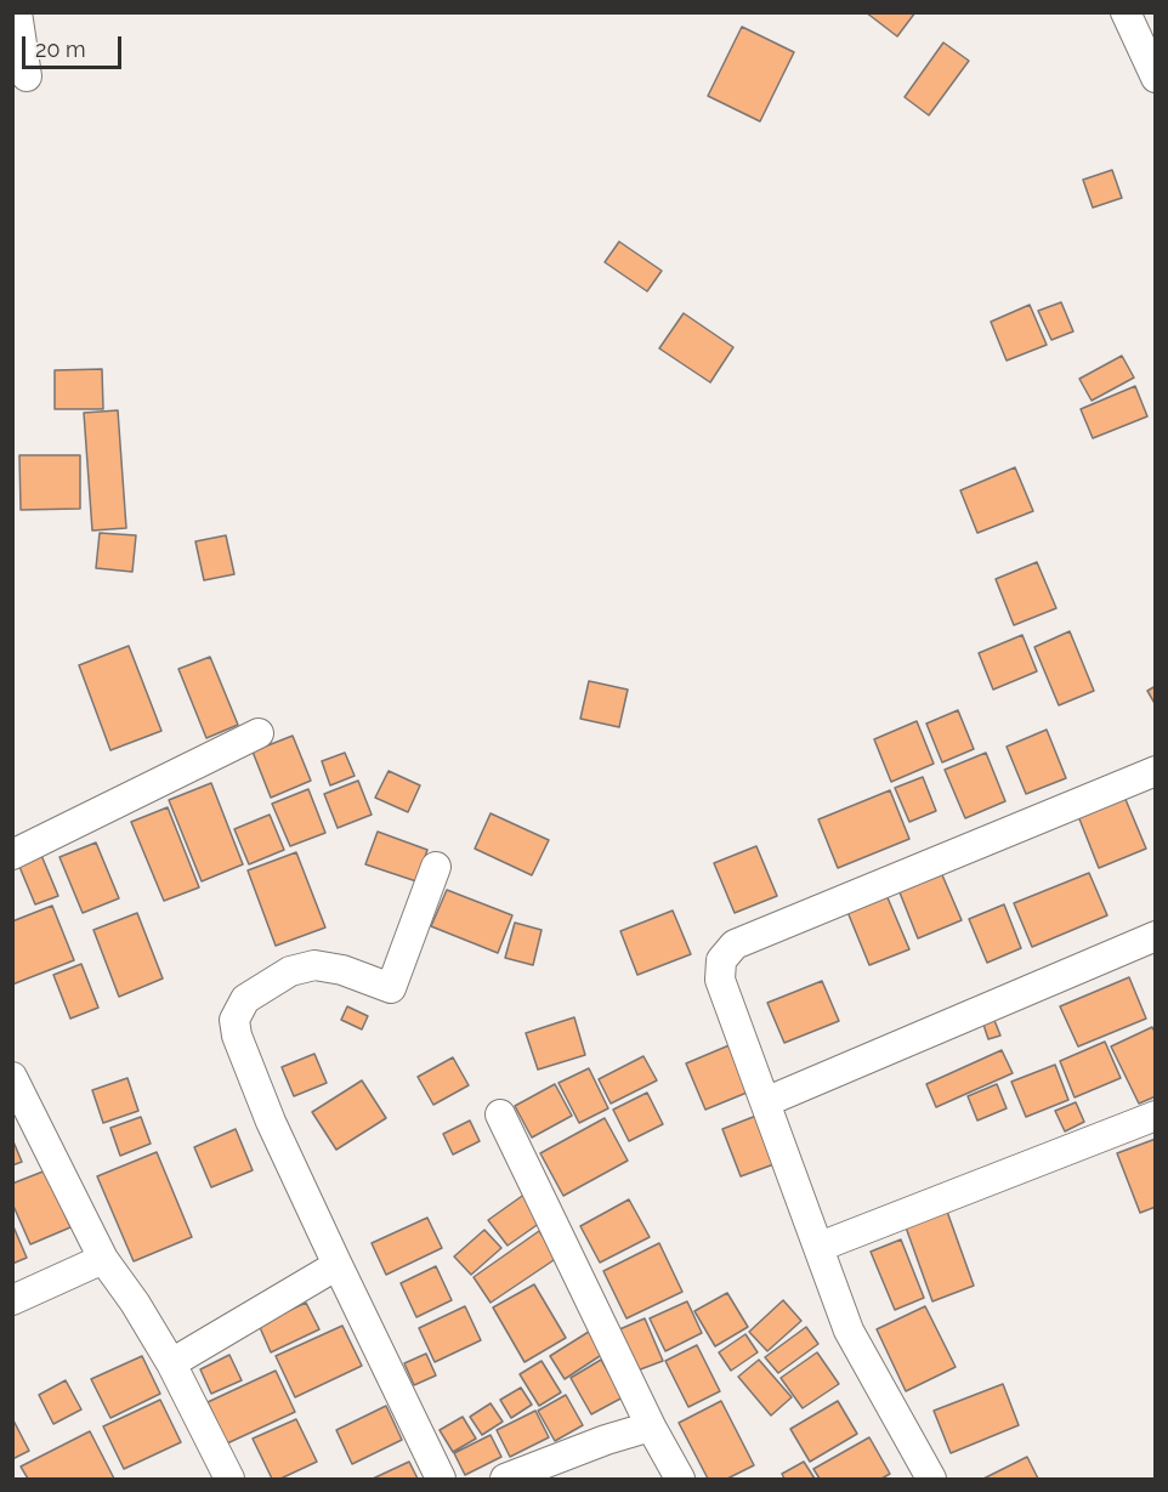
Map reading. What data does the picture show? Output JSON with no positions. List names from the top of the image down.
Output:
{
  "scale_bar": "20 m"
}
